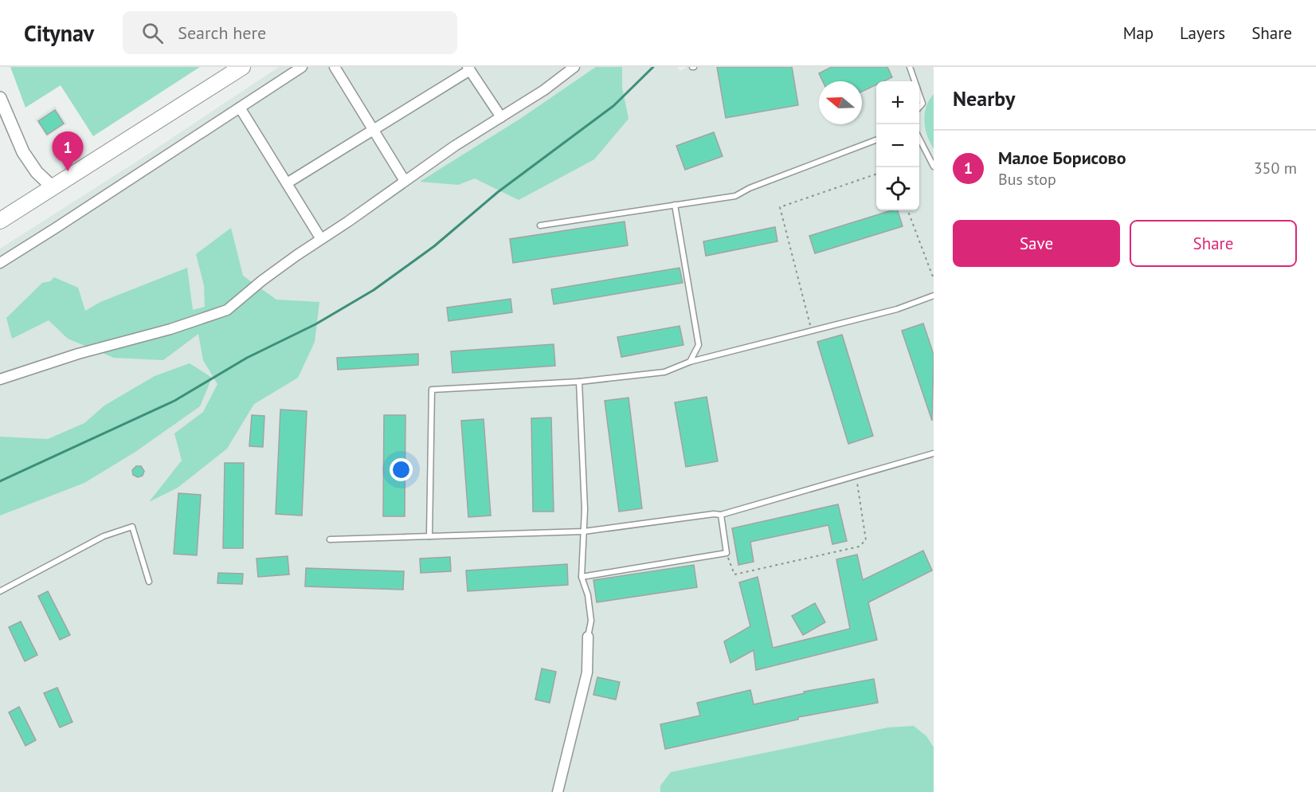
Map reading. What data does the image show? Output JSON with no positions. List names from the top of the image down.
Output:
{
  "north": "left",
  "page": {
    "header": "Citynav",
    "search": "Search here",
    "nav": ["Map", "Layers", "Share"],
    "heading": "Nearby",
    "map_buttons": ["+", "−"],
    "list": [
      {
        "mark": "1",
        "name": "Малое Борисово",
        "note": "Bus stop",
        "value": "350 m"
      }
    ],
    "pins": "1",
    "buttons": ["Save", "Share"]
  }
}
